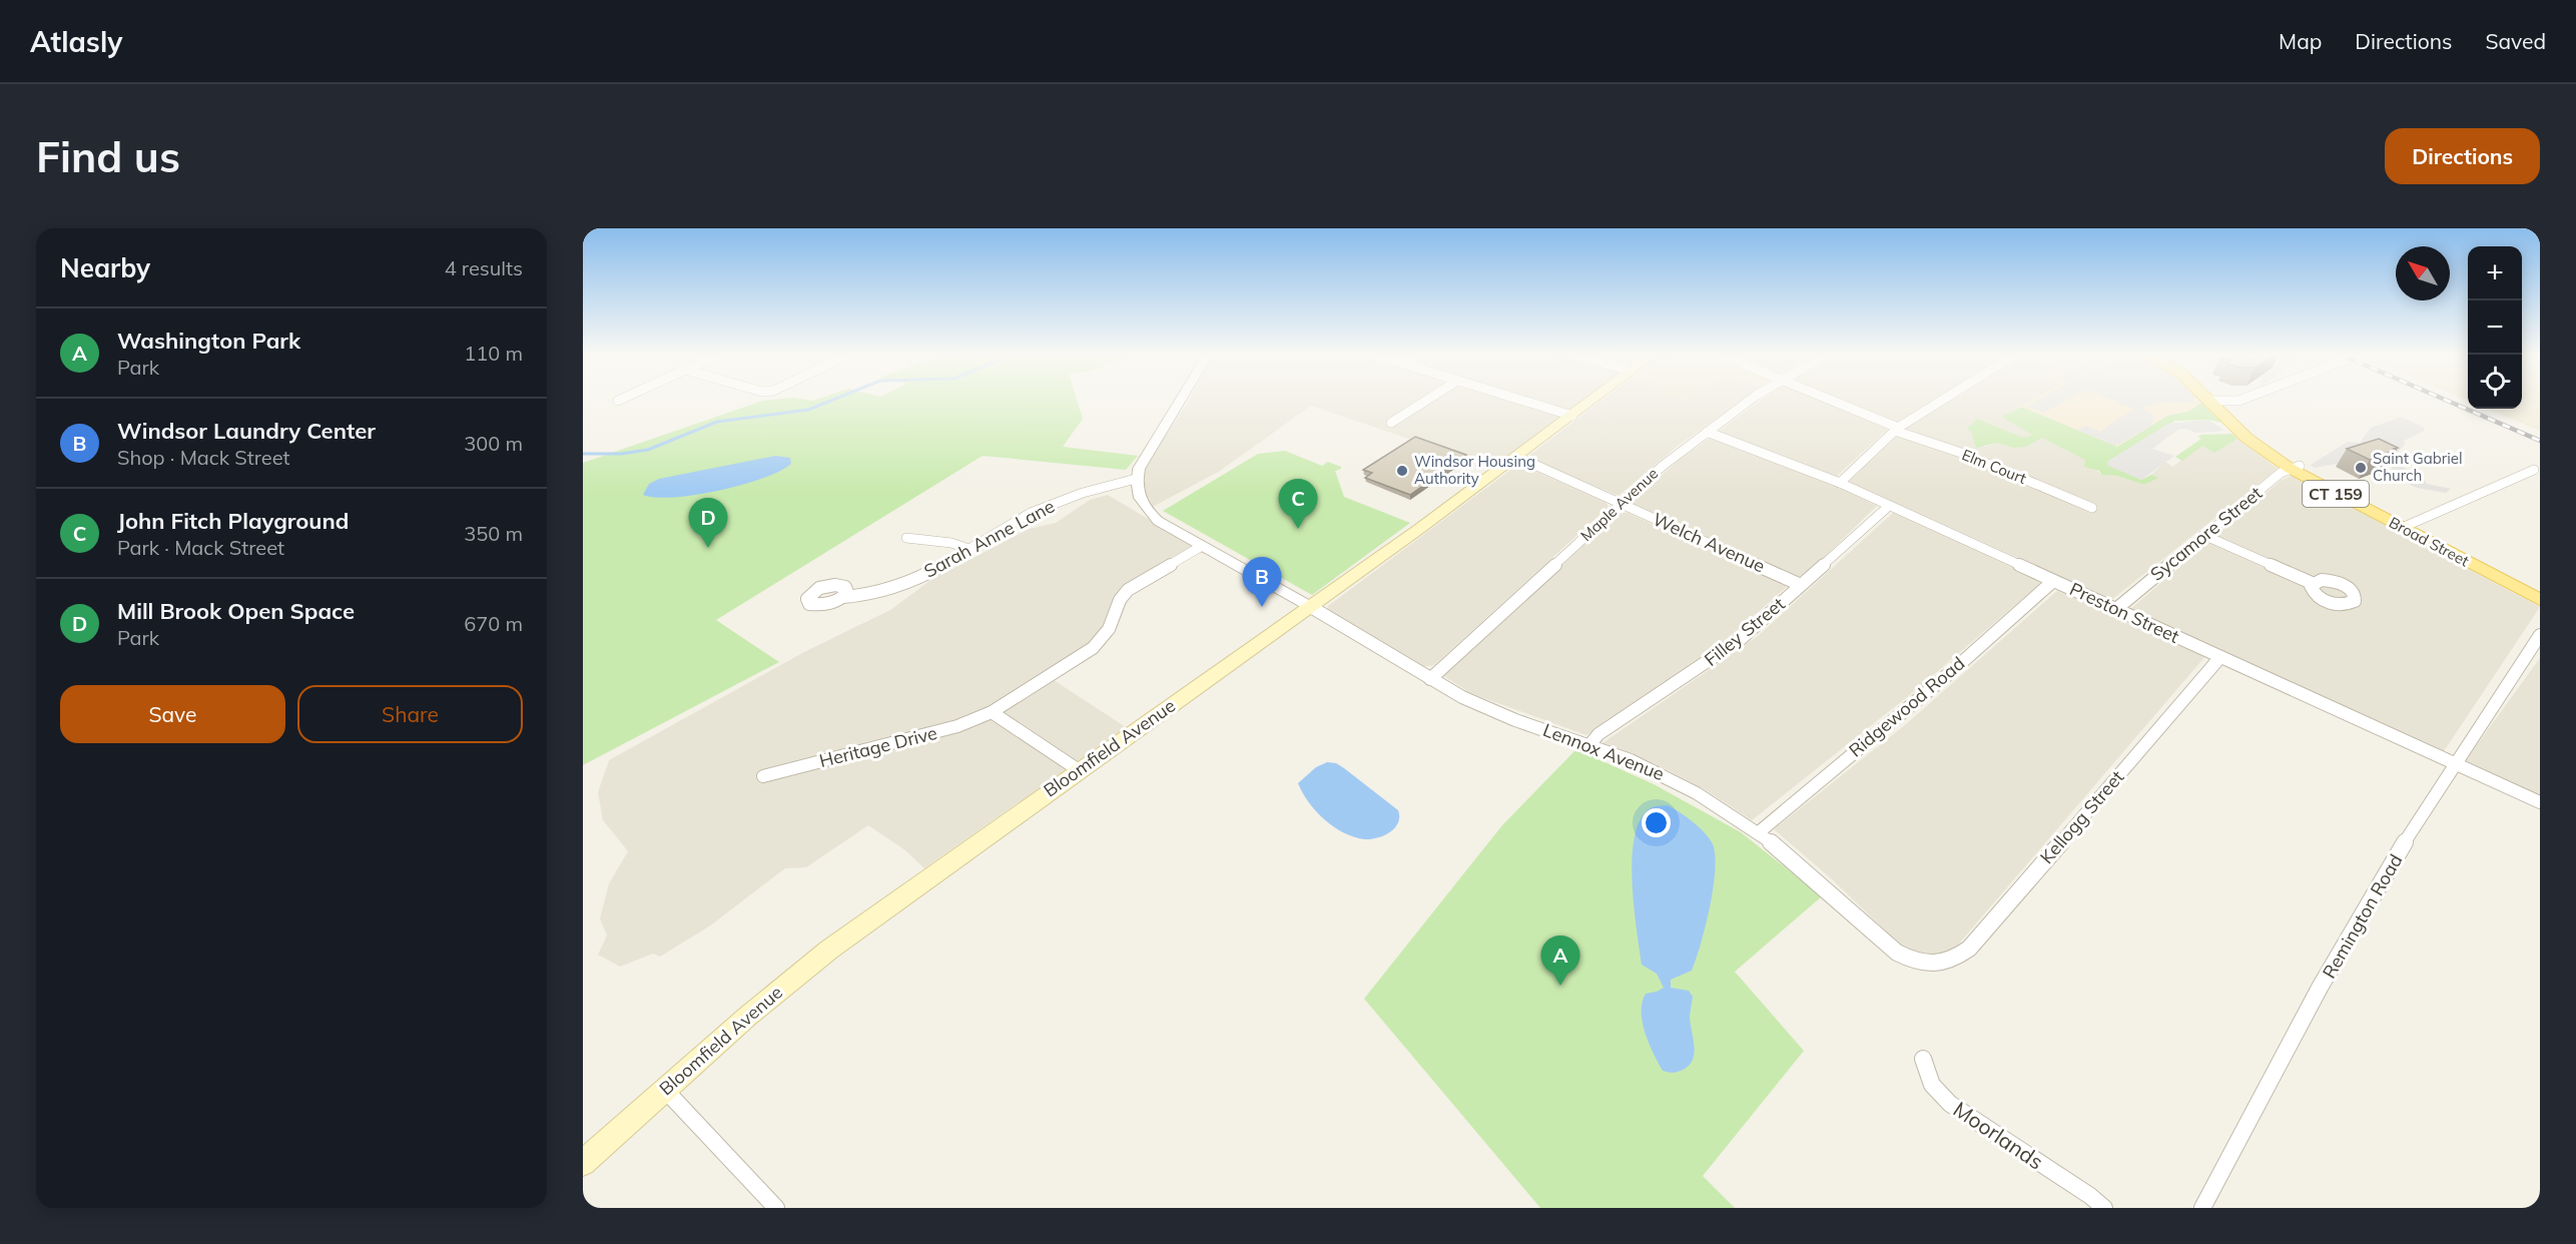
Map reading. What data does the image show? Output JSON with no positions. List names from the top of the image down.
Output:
{
  "streets": {
    "main road": ["CT 159", "Broad Street", "Bloomfield Avenue"],
    "street": [
      "Elm Court",
      "Maple Avenue",
      "Sycamore Street",
      "Sarah Anne Lane",
      "Welch Avenue",
      "Preston Street",
      "Filley Street",
      "Ridgewood Road",
      "Heritage Drive",
      "Lennox Avenue",
      "Kellogg Street",
      "Remington Road",
      "Moorlands"
    ]
  },
  "crossings": [
    ["Maple Avenue", "Welch Avenue"],
    ["Maple Avenue", "Preston Street"],
    ["Maple Avenue", "Lennox Avenue"],
    ["Sycamore Street", "Broad Street"],
    ["Sycamore Street", "Preston Street"],
    ["Welch Avenue", "Filley Street"],
    ["Welch Avenue", "Bloomfield Avenue"],
    ["Preston Street", "Filley Street"],
    ["Preston Street", "Ridgewood Road"],
    ["Preston Street", "Kellogg Street"],
    ["Preston Street", "Remington Road"],
    ["Filley Street", "Lennox Avenue"],
    ["Ridgewood Road", "Lennox Avenue"],
    ["Bloomfield Avenue", "Lennox Avenue"],
    ["Lennox Avenue", "Kellogg Street"]
  ],
  "places": ["Saint Gabriel Church", "Windsor Housing Authority"],
  "north": "top left",
  "page": {
    "header": "Atlasly",
    "nav": ["Map", "Directions", "Saved"],
    "buttons": [
      "Directions",
      ["Save", "Share"]
    ],
    "title": "Find us",
    "heading": ["Nearby", "4 results"],
    "map_buttons": ["+", "−"],
    "list": [
      {
        "mark": "A",
        "name": "Washington Park",
        "note": "Park",
        "value": "110 m"
      },
      {
        "mark": "B",
        "name": "Windsor Laundry Center",
        "note": "Shop · Mack Street",
        "value": "300 m"
      },
      {
        "mark": "C",
        "name": "John Fitch Playground",
        "note": "Park · Mack Street",
        "value": "350 m"
      },
      {
        "mark": "D",
        "name": "Mill Brook Open Space",
        "note": "Park",
        "value": "670 m"
      }
    ],
    "pins": [
      "C",
      "D",
      "B",
      "A"
    ]
  }
}
